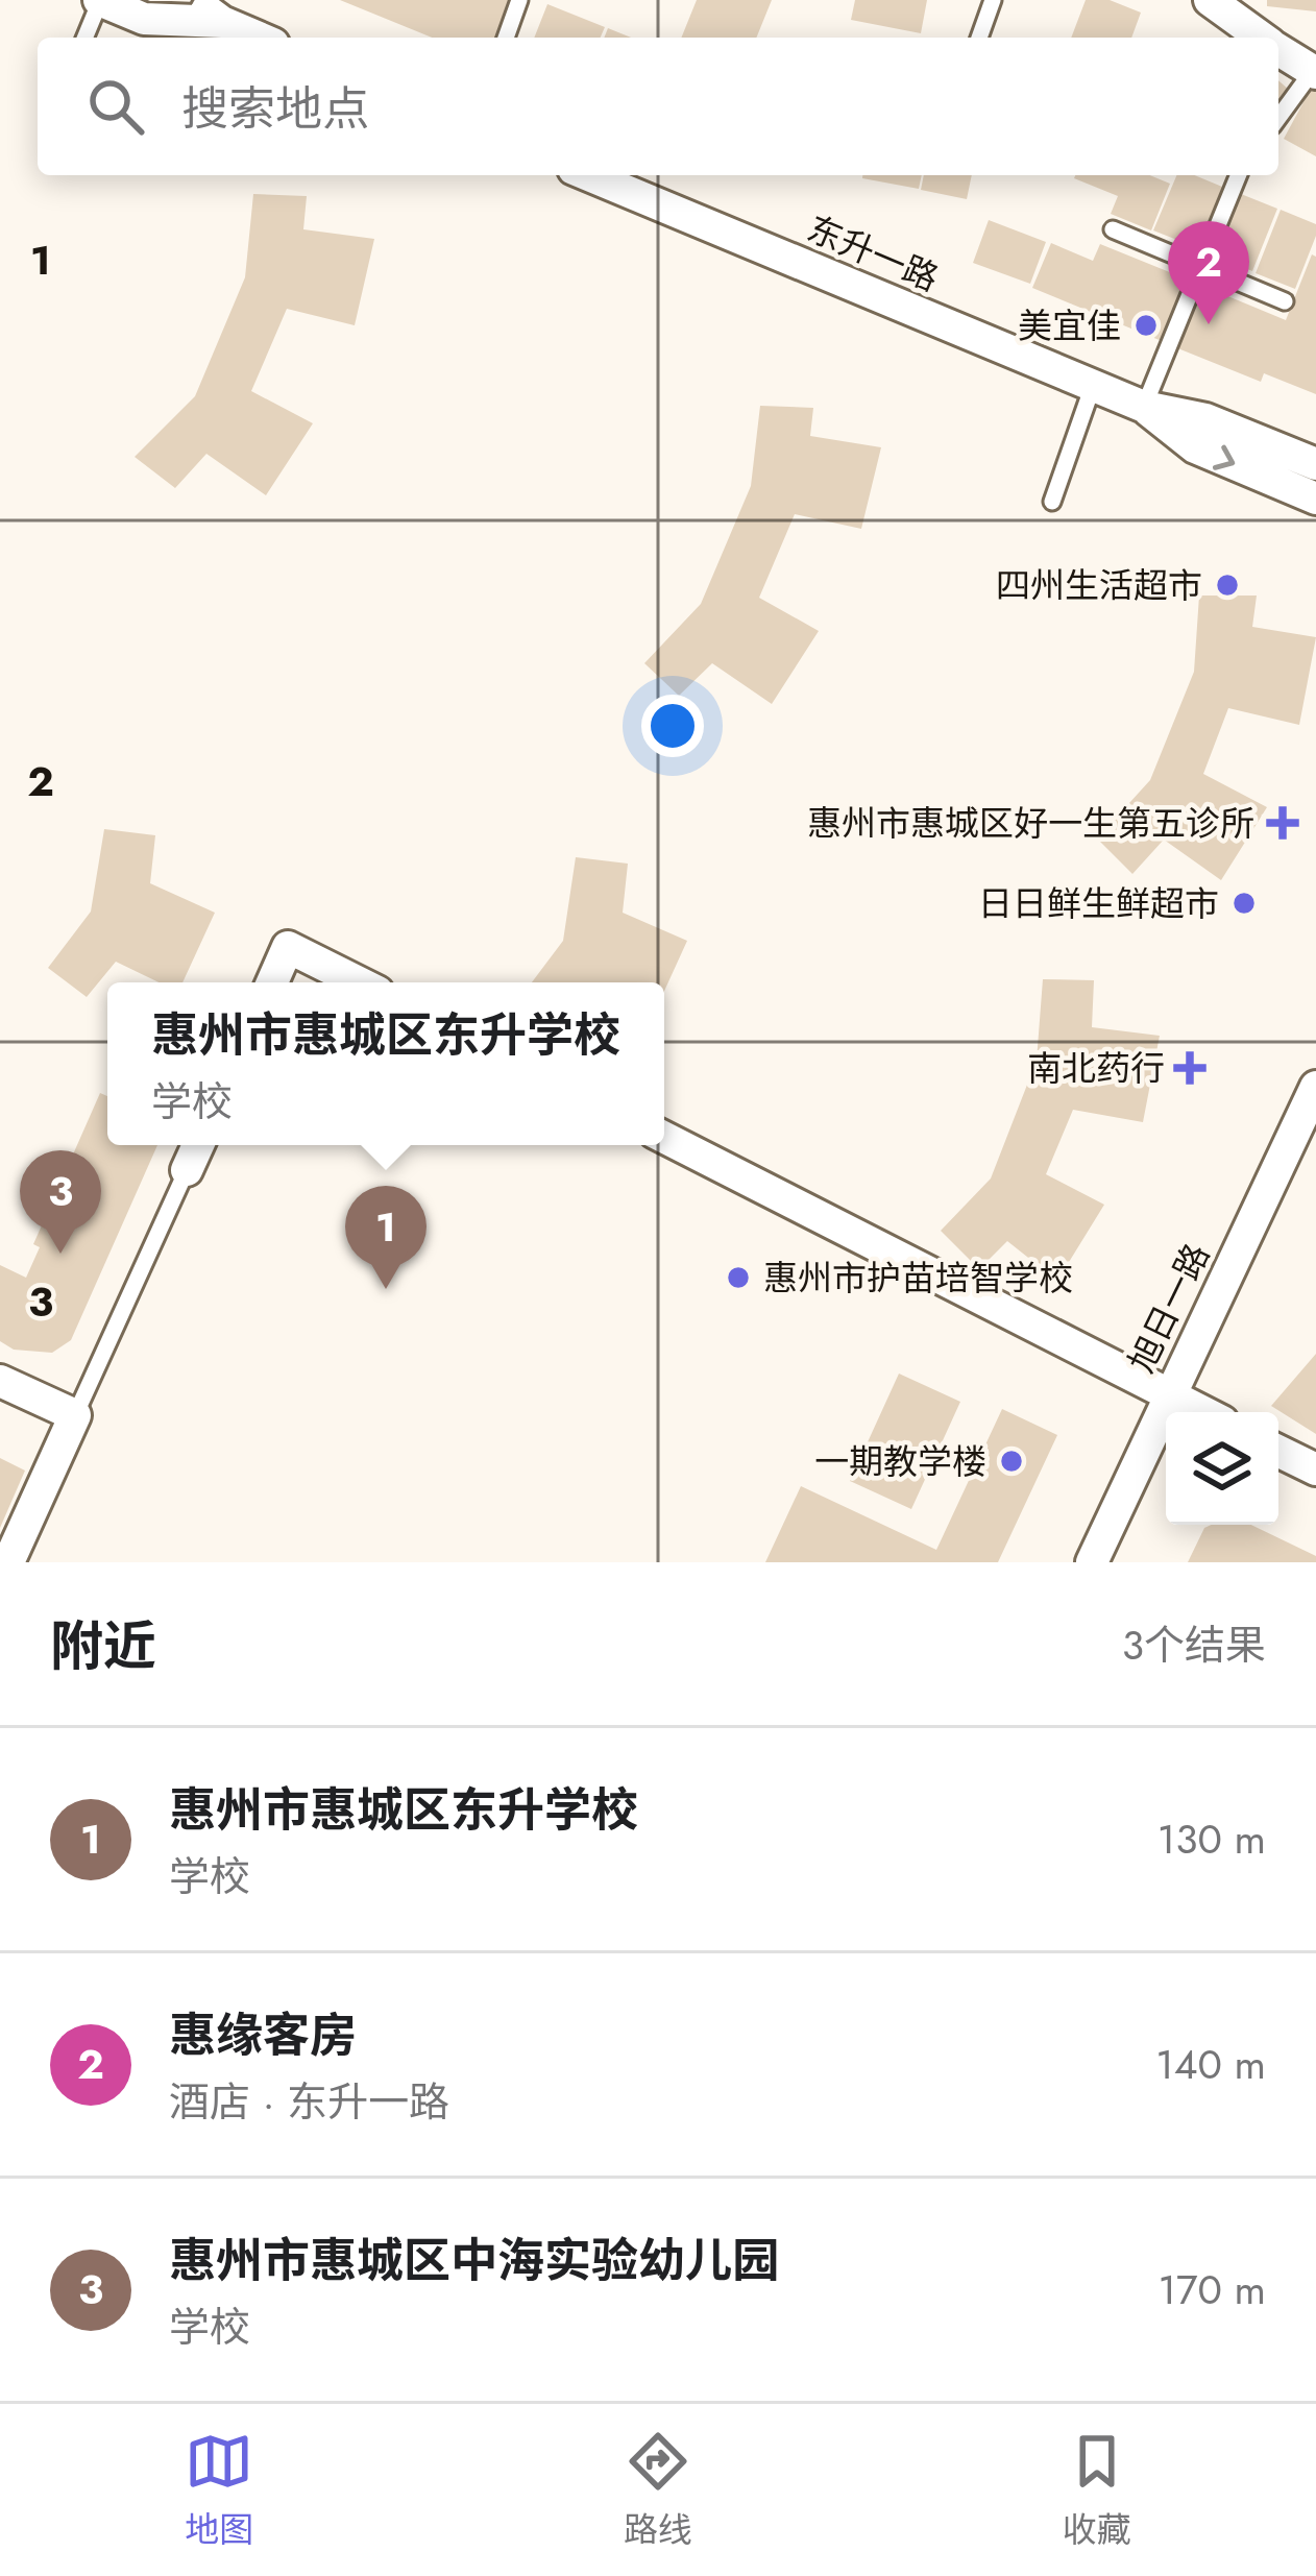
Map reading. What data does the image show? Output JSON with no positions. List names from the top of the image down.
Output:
{
  "streets": {
    "street": ["东升一路", "旭日一路"]
  },
  "places": {
    "other": [
      "美宜佳",
      "四州生活超市",
      "日日鲜生鲜超市",
      "惠州市护苗培智学校",
      "一期教学楼"
    ],
    "health": ["惠州市惠城区好一生第五诊所", "南北药行"]
  },
  "page": {
    "search": "搜索地点",
    "pins": ["2", "3", "1"],
    "popup": ["惠州市惠城区东升学校", "学校"],
    "heading": ["附近", "3个结果"],
    "list": [
      {
        "mark": "1",
        "name": "惠州市惠城区东升学校",
        "note": "学校",
        "value": "130 m"
      },
      {
        "mark": "2",
        "name": "惠缘客房",
        "note": "酒店 · 东升一路",
        "value": "140 m"
      },
      {
        "mark": "3",
        "name": "惠州市惠城区中海实验幼儿园",
        "note": "学校",
        "value": "170 m"
      }
    ],
    "nav": ["地图", "路线", "收藏"]
  },
  "grid": {
    "rows": ["1", "2", "3"]
  }
}
